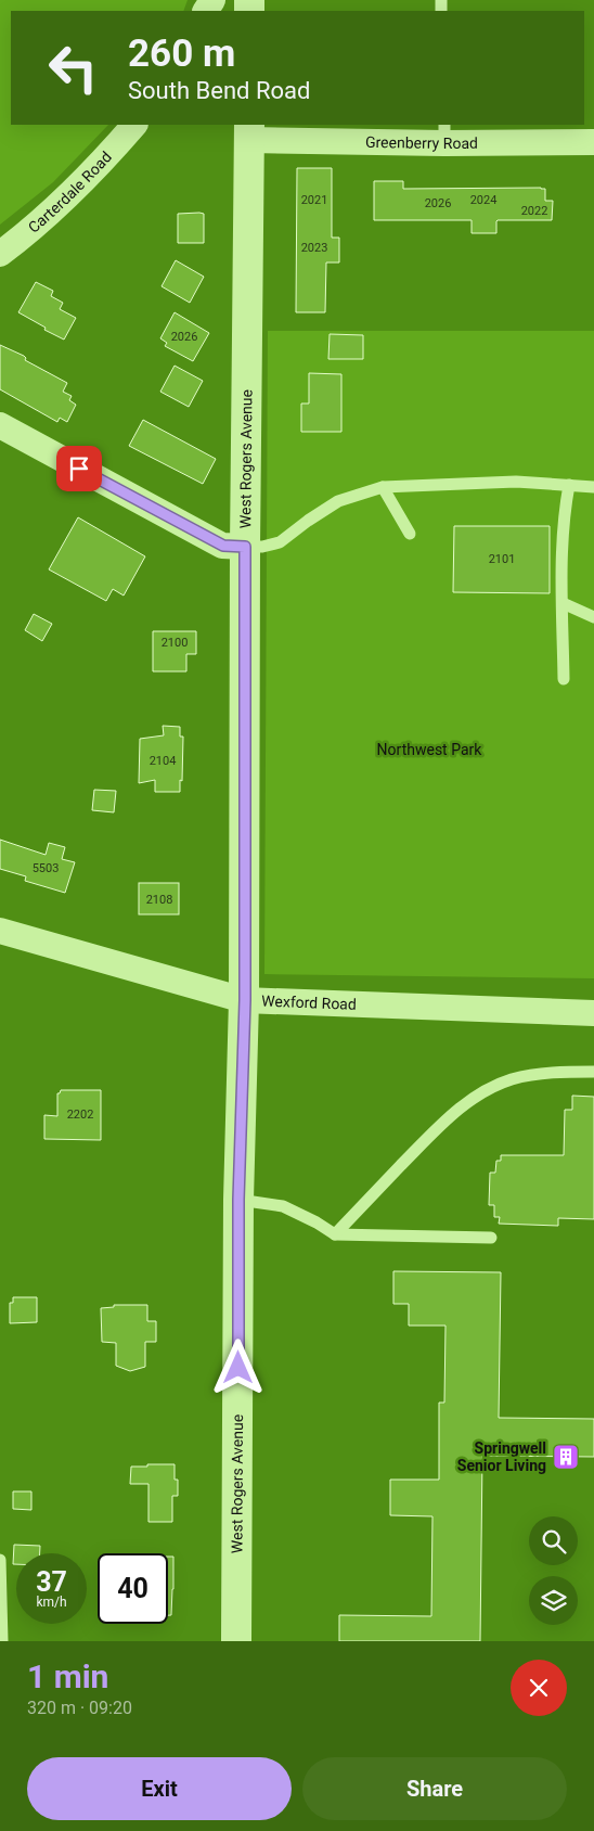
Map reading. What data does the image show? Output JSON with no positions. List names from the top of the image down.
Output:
{
  "streets": {
    "street": [
      "Greenberry Road",
      "Carterdale Road",
      "West Rogers Avenue",
      "Wexford Road"
    ]
  },
  "crossings": [
    ["Greenberry Road", "West Rogers Avenue"],
    ["West Rogers Avenue", "Wexford Road"]
  ],
  "parks": ["Northwest Park"],
  "places": {
    "building": ["Springwell Senior Living"]
  },
  "house_numbers": [
    "2021",
    "2024",
    "2026",
    "2022",
    "2023",
    "2026",
    "2101",
    "2100",
    "2104",
    "5503",
    "2108",
    "2202"
  ],
  "page": {
    "turn": ["260 m", "South Bend Road"],
    "speed": "37 km/h",
    "limit": "40",
    "heading": ["1 min", "320 m · 09:20"],
    "buttons": ["Exit", "Share"]
  }
}
